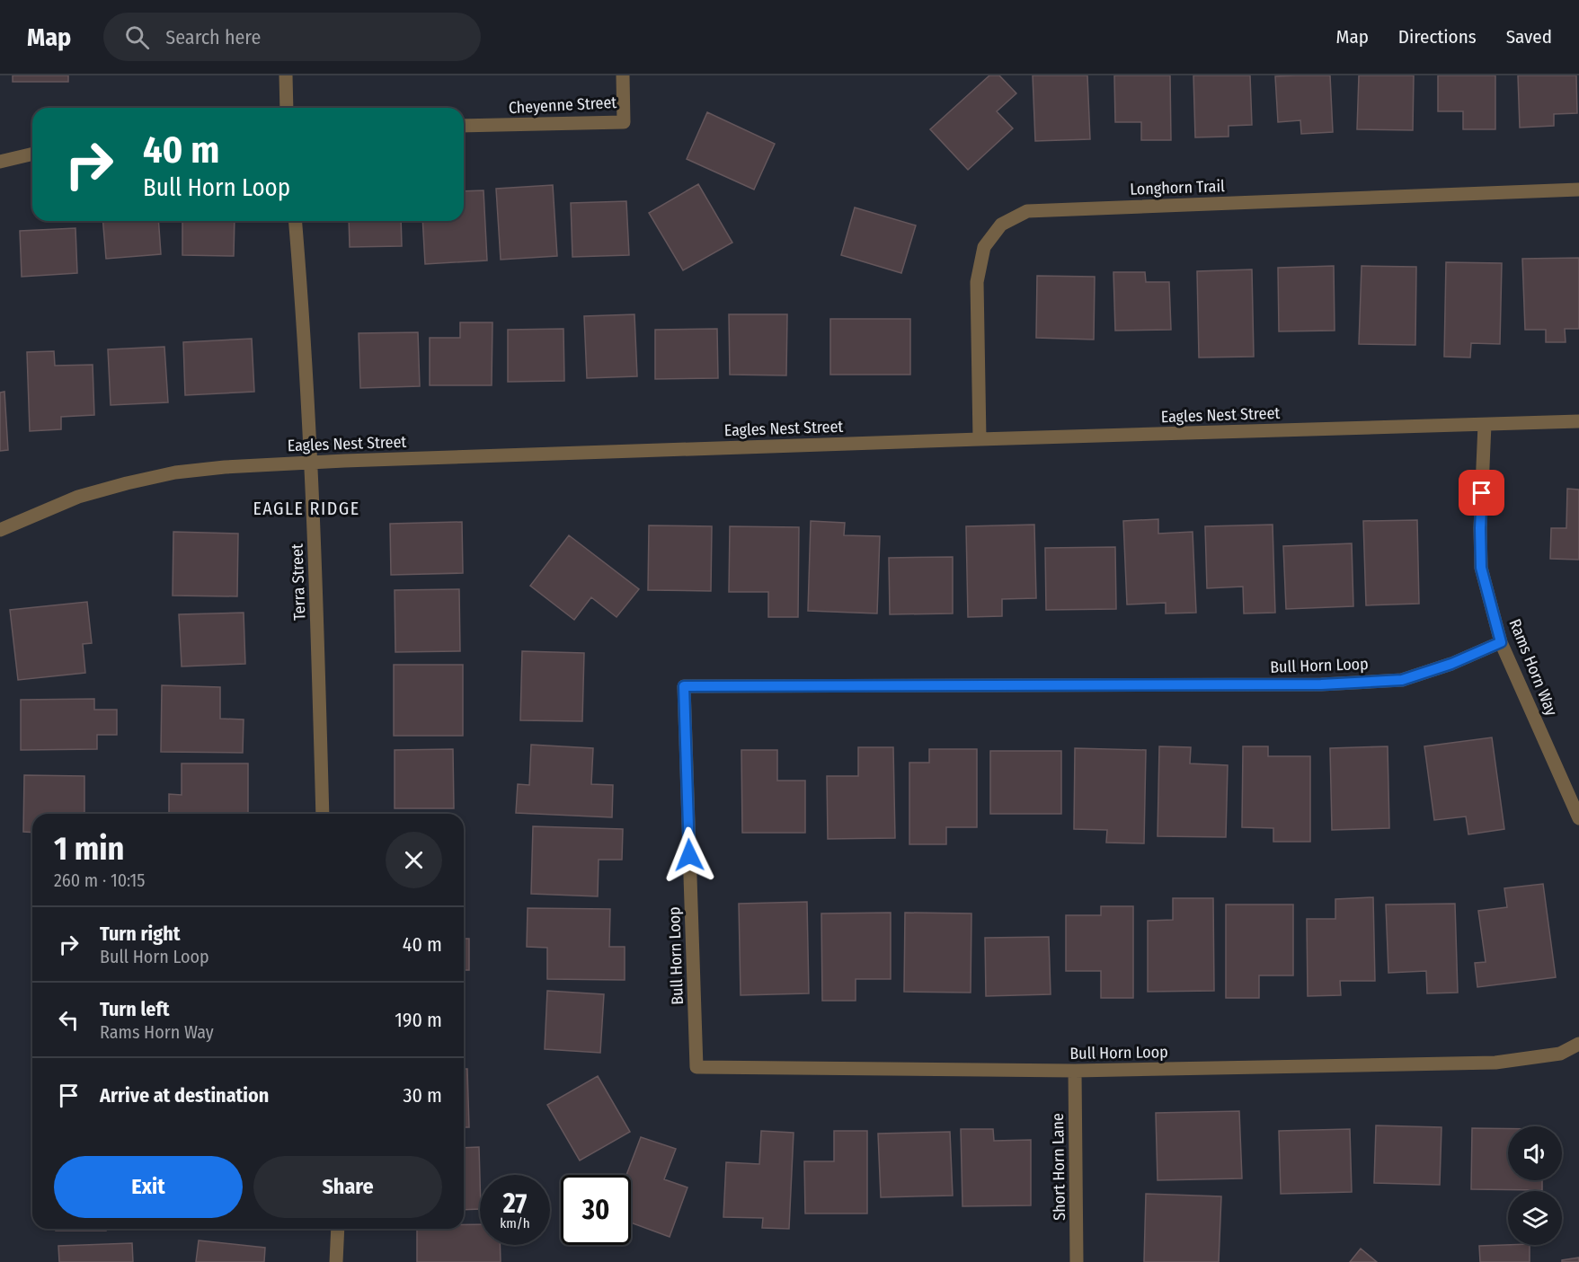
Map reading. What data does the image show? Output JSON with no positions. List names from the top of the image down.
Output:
{
  "streets": {
    "street": [
      "Cheyenne Street",
      "Longhorn Trail",
      "Eagles Nest Street",
      "Terra Street",
      "Bull Horn Loop",
      "Rams Horn Way",
      "Short Horn Lane"
    ]
  },
  "crossings": [
    ["Longhorn Trail", "Eagles Nest Street"],
    ["Eagles Nest Street", "Terra Street"],
    ["Eagles Nest Street", "Rams Horn Way"],
    ["Bull Horn Loop", "Rams Horn Way"],
    ["Bull Horn Loop", "Short Horn Lane"]
  ],
  "districts": ["EAGLE RIDGE"],
  "page": {
    "header": "Map",
    "search": "Search here",
    "nav": ["Map", "Directions", "Saved"],
    "turn": ["40 m", "Bull Horn Loop"],
    "heading": ["1 min", "260 m · 10:15"],
    "list": [
      {
        "name": "Turn right",
        "note": "Bull Horn Loop",
        "value": "40 m"
      },
      {
        "name": "Turn left",
        "note": "Rams Horn Way",
        "value": "190 m"
      },
      {
        "name": "Arrive at destination",
        "value": "30 m"
      }
    ],
    "buttons": ["Exit", "Share"],
    "speed": "27 km/h",
    "limit": "30"
  }
}
